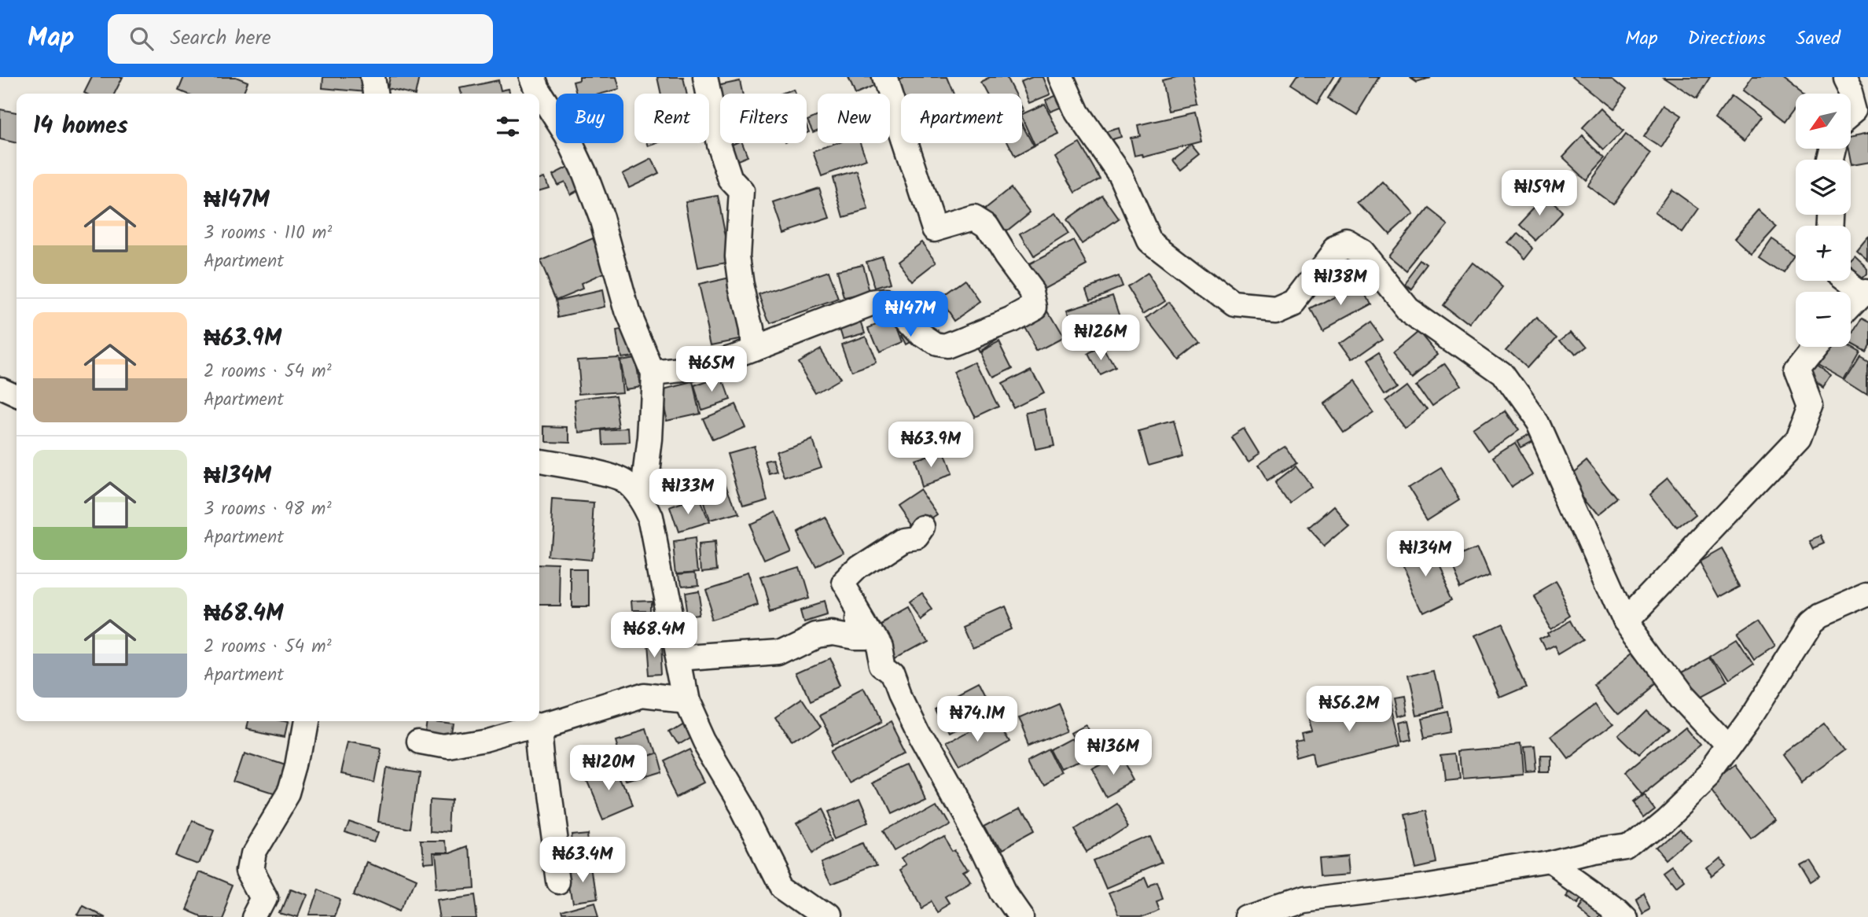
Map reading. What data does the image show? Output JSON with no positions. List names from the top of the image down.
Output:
{
  "north": "bottom left",
  "page": {
    "header": "Map",
    "search": "Search here",
    "nav": ["Map", "Directions", "Saved"],
    "map_buttons": ["+", "−"],
    "chip": [
      "Buy",
      "Rent",
      "Filters",
      "New",
      "Apartment"
    ],
    "heading": "14 homes",
    "list": [
      {
        "name": "₦147M",
        "note": "3 rooms · 110 m² · Apartment"
      },
      {
        "name": "₦63.9M",
        "note": "2 rooms · 54 m² · Apartment"
      },
      {
        "name": "₦134M",
        "note": "3 rooms · 98 m² · Apartment"
      },
      {
        "name": "₦68.4M",
        "note": "2 rooms · 54 m² · Apartment"
      }
    ],
    "price": [
      "₦159M",
      "₦138M",
      "₦147M",
      "₦126M",
      "₦65M",
      "₦63.9M",
      "₦133M",
      "₦134M",
      "₦68.4M",
      "₦56.2M",
      "₦74.1M",
      "₦136M",
      "₦120M",
      "₦63.4M"
    ]
  }
}
